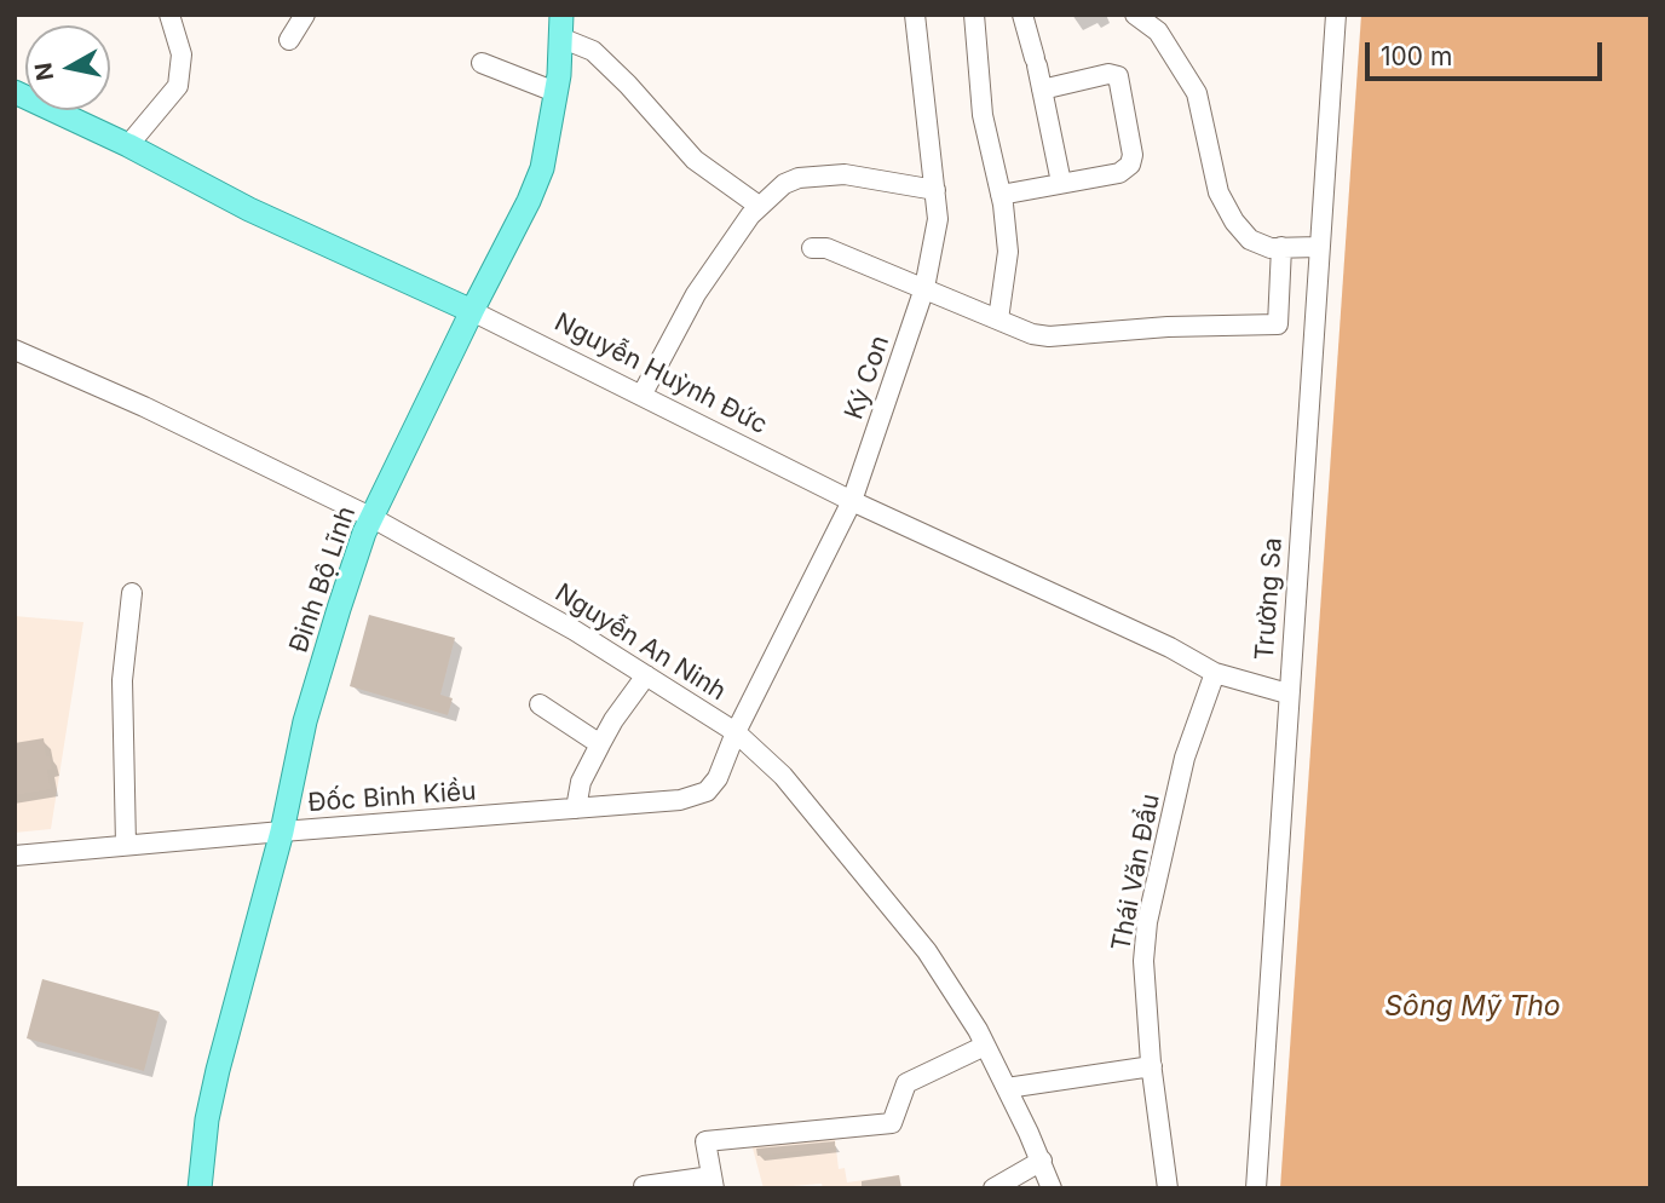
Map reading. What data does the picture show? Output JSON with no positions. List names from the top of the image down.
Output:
{
  "streets": {
    "main road": ["Nguyễn Huỳnh Đức", "Đinh Bộ Lĩnh"],
    "street": [
      "Ký Con",
      "Trường Sa",
      "Nguyễn An Ninh",
      "Đốc Binh Kiều",
      "Thái Văn Đẩu"
    ]
  },
  "crossings": [
    ["Nguyễn Huỳnh Đức", "Ký Con"],
    ["Nguyễn Huỳnh Đức", "Đinh Bộ Lĩnh"],
    ["Nguyễn Huỳnh Đức", "Trường Sa"],
    ["Nguyễn Huỳnh Đức", "Thái Văn Đẩu"],
    ["Ký Con", "Nguyễn An Ninh"],
    ["Ký Con", "Đốc Binh Kiều"],
    ["Đinh Bộ Lĩnh", "Nguyễn An Ninh"],
    ["Đinh Bộ Lĩnh", "Đốc Binh Kiều"],
    ["Nguyễn An Ninh", "Đốc Binh Kiều"]
  ],
  "water": ["Sông Mỹ Tho"],
  "scale_bar": "100 m",
  "north": "left"
}
